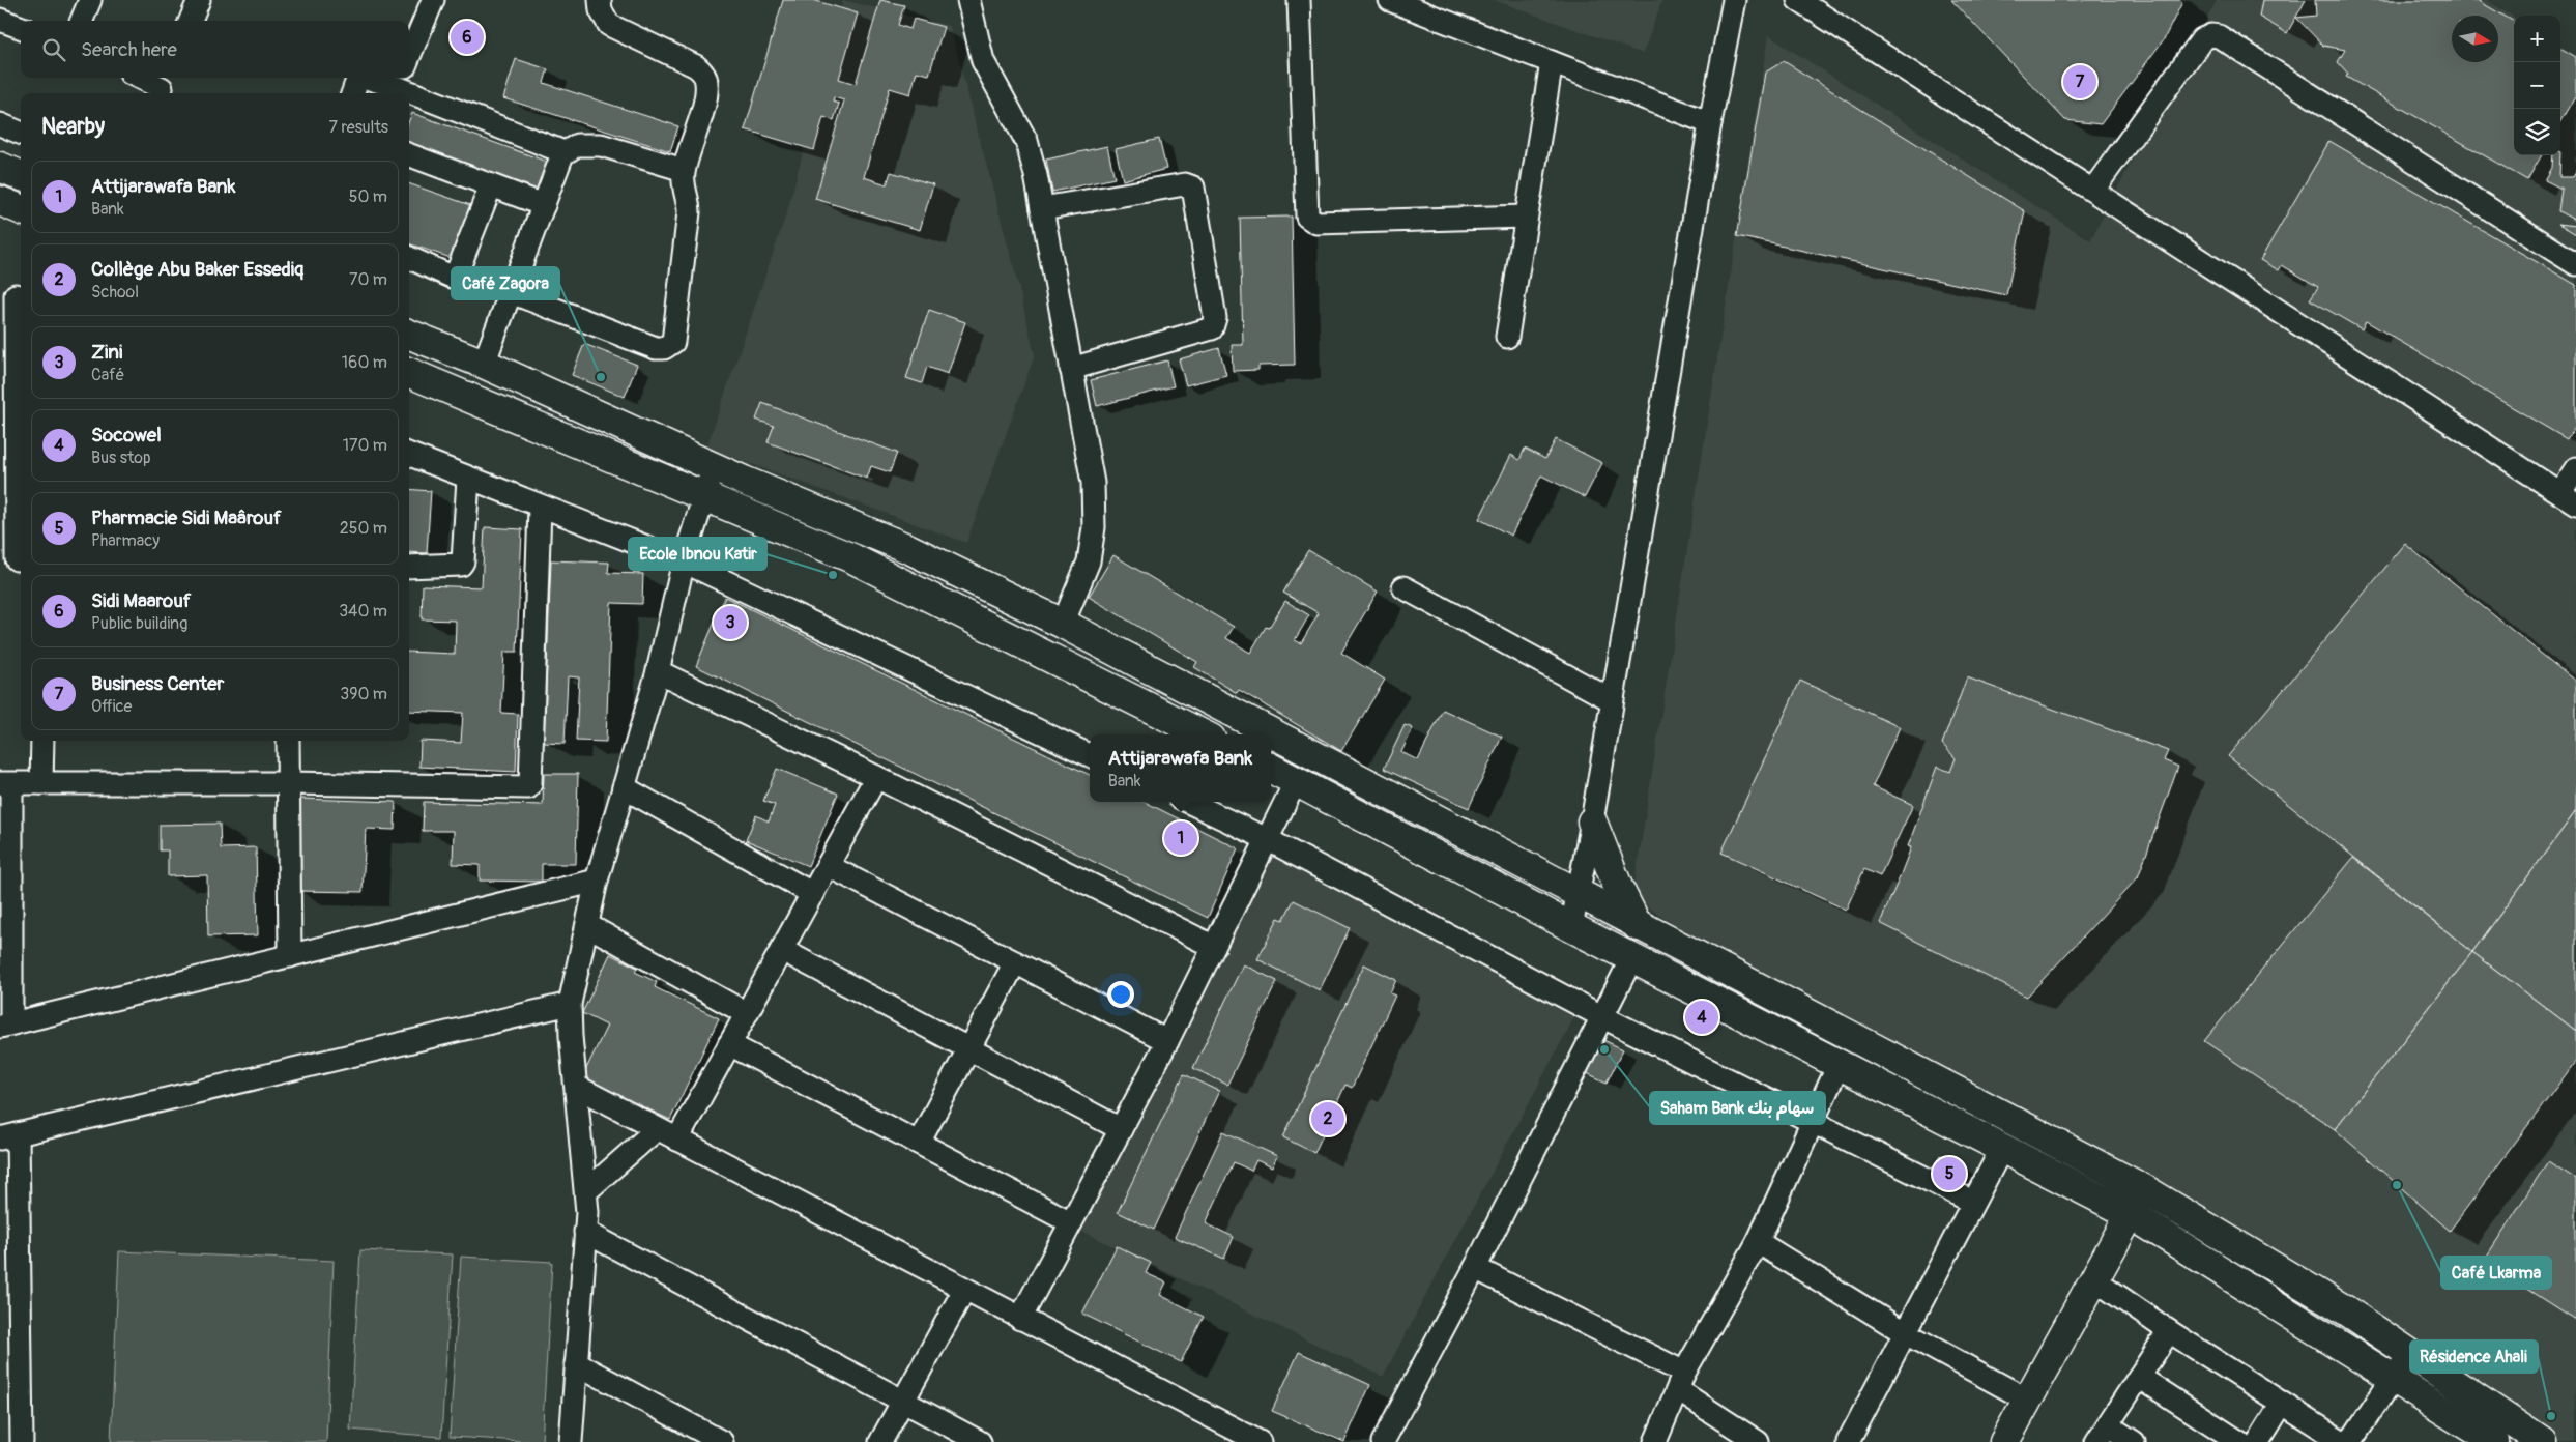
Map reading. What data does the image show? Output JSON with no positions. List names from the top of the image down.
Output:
{
  "places": [
    "Café Zagora",
    "Ecole Ibnou Katir",
    "Saham Bank سهام بنك",
    "Café Lkarma",
    "Résidence Ahali"
  ],
  "north": "right",
  "page": {
    "map_buttons": ["+", "−"],
    "pins": [
      "6",
      "7",
      "3",
      "1",
      "4",
      "2",
      "5"
    ],
    "search": "Search here",
    "heading": ["Nearby", "7 results"],
    "list": [
      {
        "mark": "1",
        "name": "Attijarawafa Bank",
        "note": "Bank",
        "value": "50 m"
      },
      {
        "mark": "2",
        "name": "Collège Abu Baker Essediq",
        "note": "School",
        "value": "70 m"
      },
      {
        "mark": "3",
        "name": "Zini",
        "note": "Café",
        "value": "160 m"
      },
      {
        "mark": "4",
        "name": "Socowel",
        "note": "Bus stop",
        "value": "170 m"
      },
      {
        "mark": "5",
        "name": "Pharmacie Sidi Maârouf",
        "note": "Pharmacy",
        "value": "250 m"
      },
      {
        "mark": "6",
        "name": "Sidi Maarouf",
        "note": "Public building",
        "value": "340 m"
      },
      {
        "mark": "7",
        "name": "Business Center",
        "note": "Office",
        "value": "390 m"
      }
    ],
    "popup": ["Attijarawafa Bank", "Bank"]
  }
}
